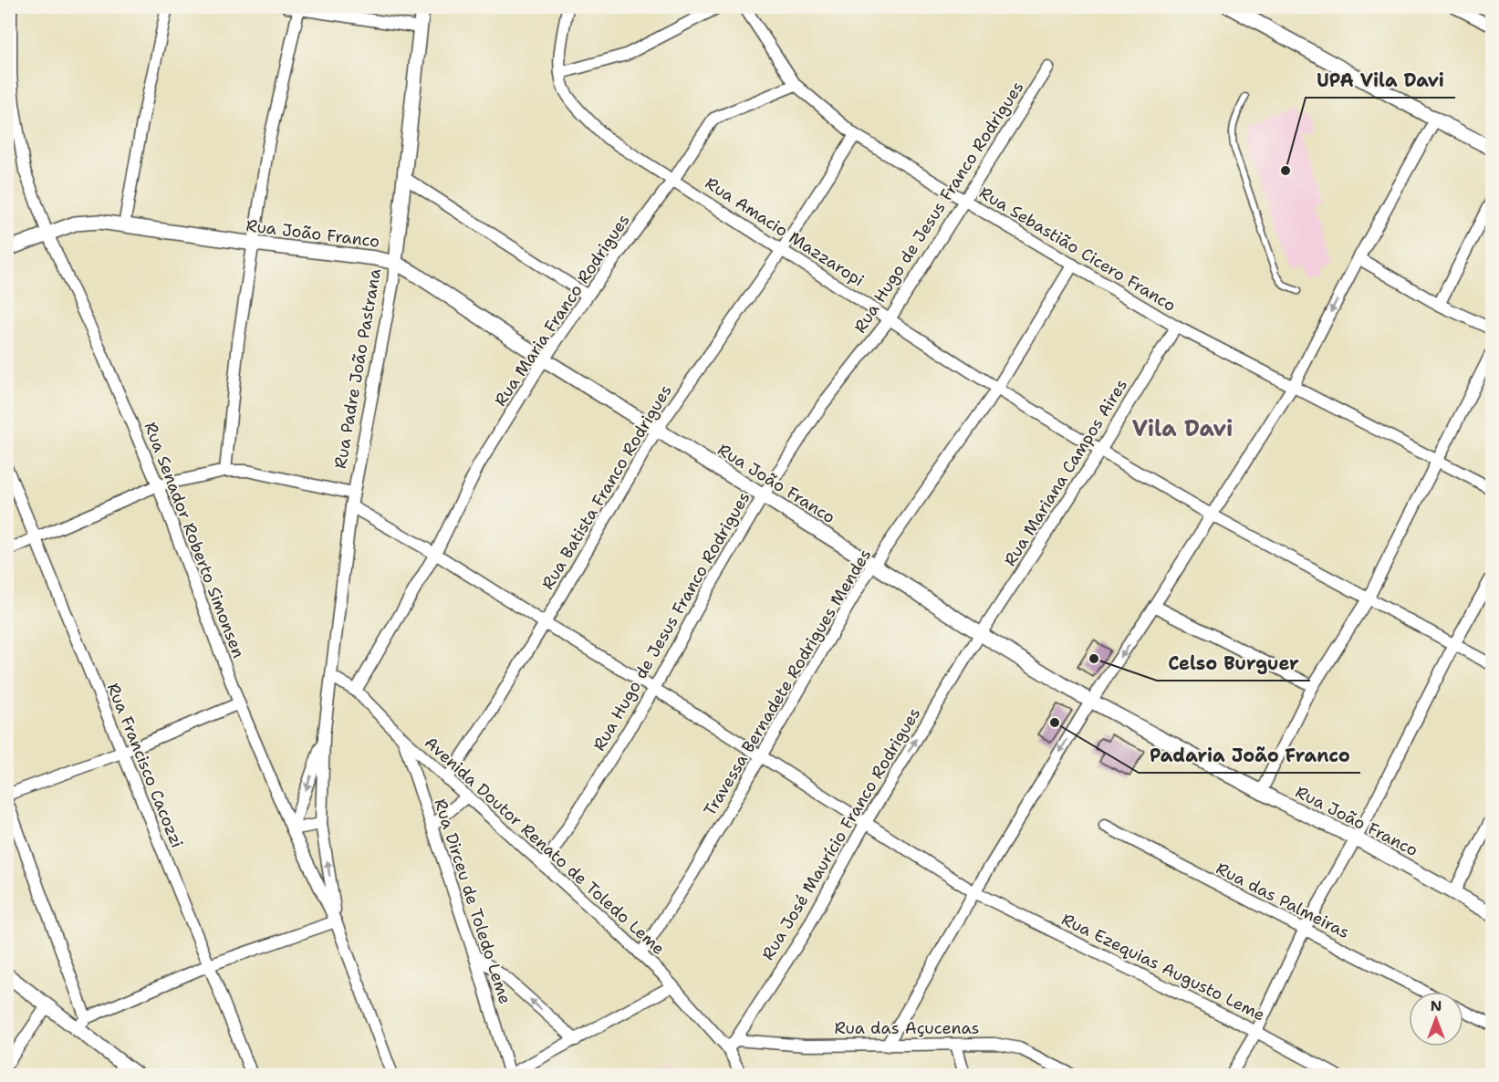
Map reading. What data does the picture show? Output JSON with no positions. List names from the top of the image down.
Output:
{
  "streets": {
    "street": [
      "Rua Hugo de Jesus Franco Rodrigues",
      "Rua Amacio Mazzaropi",
      "Rua João Franco",
      "Rua Sebastião Cicero Franco",
      "Rua Maria Franco Rodrigues",
      "Rua Padre João Pastrana",
      "Rua Mariana Campos Aires",
      "Rua Batista Franco Rodrigues",
      "Rua Senador Roberto Simonsen",
      "Travessa Bernadete Rodrigues Mendes",
      "Rua Francisco Cacozzi",
      "Rua José Maurício Franco Rodrigues",
      "Avenida Doutor Renato de Toledo Leme",
      "Rua das Palmeiras",
      "Rua Dirceu de Toledo Leme",
      "Rua Ezequias Augusto Leme",
      "Rua das Açucenas"
    ]
  },
  "crossings": [
    ["Rua Hugo de Jesus Franco Rodrigues", "Rua Amacio Mazzaropi"],
    ["Rua Hugo de Jesus Franco Rodrigues", "Rua João Franco"],
    ["Rua Hugo de Jesus Franco Rodrigues", "Rua Sebastião Cicero Franco"],
    ["Rua Hugo de Jesus Franco Rodrigues", "Avenida Doutor Renato de Toledo Leme"],
    ["Rua Hugo de Jesus Franco Rodrigues", "Rua Ezequias Augusto Leme"],
    ["Rua Amacio Mazzaropi", "Rua Maria Franco Rodrigues"],
    ["Rua Amacio Mazzaropi", "Rua Mariana Campos Aires"],
    ["Rua Amacio Mazzaropi", "Rua Batista Franco Rodrigues"],
    ["Rua Amacio Mazzaropi", "Travessa Bernadete Rodrigues Mendes"],
    ["Rua João Franco", "Rua Maria Franco Rodrigues"],
    ["Rua João Franco", "Rua Padre João Pastrana"],
    ["Rua João Franco", "Rua Mariana Campos Aires"],
    ["Rua João Franco", "Rua Batista Franco Rodrigues"],
    ["Rua João Franco", "Rua Senador Roberto Simonsen"],
    ["Rua João Franco", "Travessa Bernadete Rodrigues Mendes"],
    ["Rua João Franco", "Rua José Maurício Franco Rodrigues"],
    ["Rua Sebastião Cicero Franco", "Rua Maria Franco Rodrigues"],
    ["Rua Sebastião Cicero Franco", "Rua Mariana Campos Aires"],
    ["Rua Sebastião Cicero Franco", "Rua Batista Franco Rodrigues"],
    ["Rua Sebastião Cicero Franco", "Travessa Bernadete Rodrigues Mendes"],
    ["Rua Maria Franco Rodrigues", "Avenida Doutor Renato de Toledo Leme"],
    ["Rua Maria Franco Rodrigues", "Rua Ezequias Augusto Leme"],
    ["Rua Padre João Pastrana", "Rua Senador Roberto Simonsen"],
    ["Rua Padre João Pastrana", "Avenida Doutor Renato de Toledo Leme"],
    ["Rua Padre João Pastrana", "Rua Ezequias Augusto Leme"],
    ["Rua Mariana Campos Aires", "Rua José Maurício Franco Rodrigues"],
    ["Rua Batista Franco Rodrigues", "Avenida Doutor Renato de Toledo Leme"],
    ["Rua Batista Franco Rodrigues", "Rua Ezequias Augusto Leme"],
    ["Travessa Bernadete Rodrigues Mendes", "Avenida Doutor Renato de Toledo Leme"],
    ["Travessa Bernadete Rodrigues Mendes", "Rua Ezequias Augusto Leme"],
    ["Rua José Maurício Franco Rodrigues", "Avenida Doutor Renato de Toledo Leme"],
    ["Rua José Maurício Franco Rodrigues", "Rua Ezequias Augusto Leme"],
    ["Rua José Maurício Franco Rodrigues", "Rua das Açucenas"],
    ["Avenida Doutor Renato de Toledo Leme", "Rua Dirceu de Toledo Leme"],
    ["Avenida Doutor Renato de Toledo Leme", "Rua das Açucenas"]
  ],
  "one_way": ["Rua José Maurício Franco Rodrigues"],
  "districts": ["Vila Davi"],
  "places": ["UPA Vila Davi", "Celso Burguer", "Padaria João Franco"],
  "north": "top"
}
